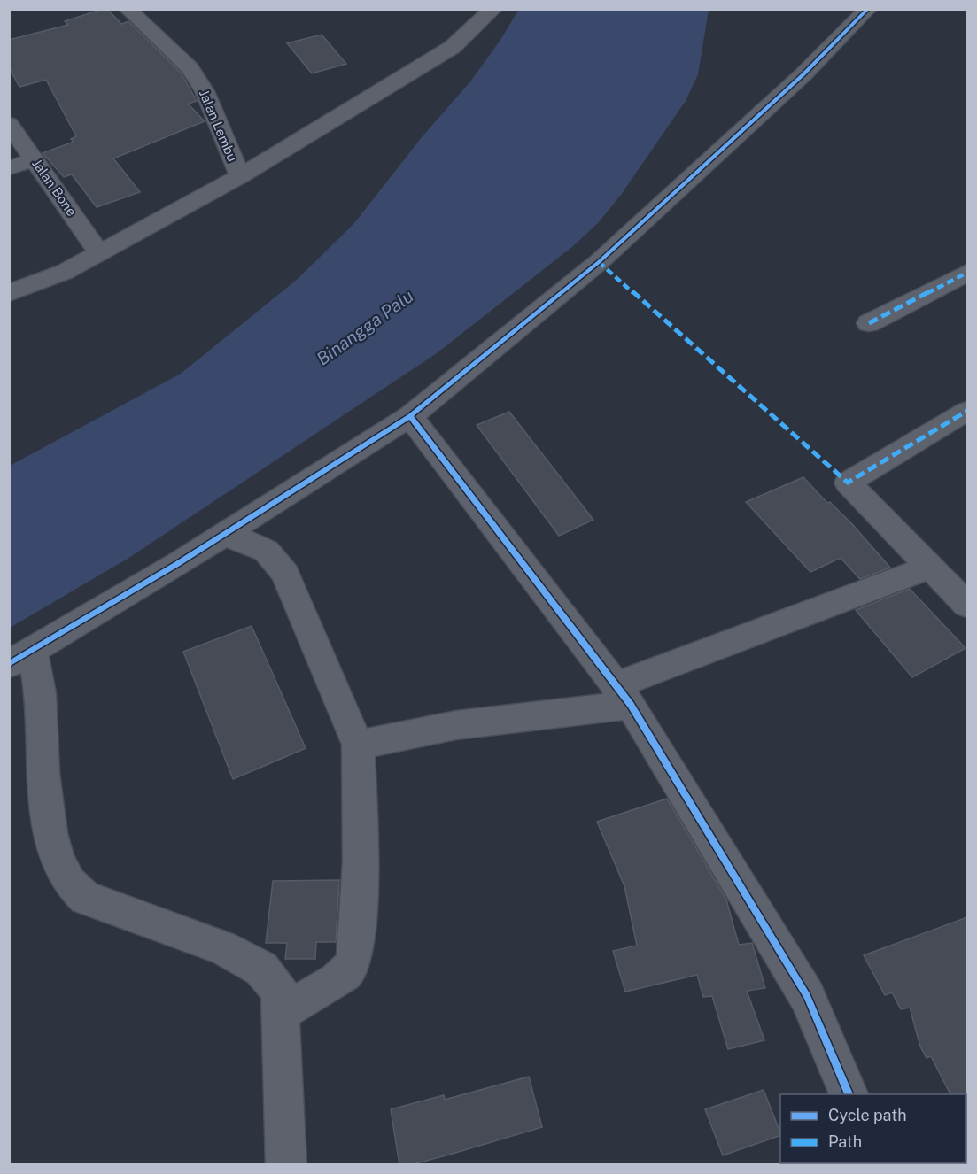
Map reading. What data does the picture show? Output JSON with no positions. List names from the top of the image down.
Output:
{
  "streets": {
    "street": ["Jalan Lembu", "Jalan Bone"]
  },
  "water": ["Binangga Palu"],
  "legend": ["Cycle path", "Path"]
}
